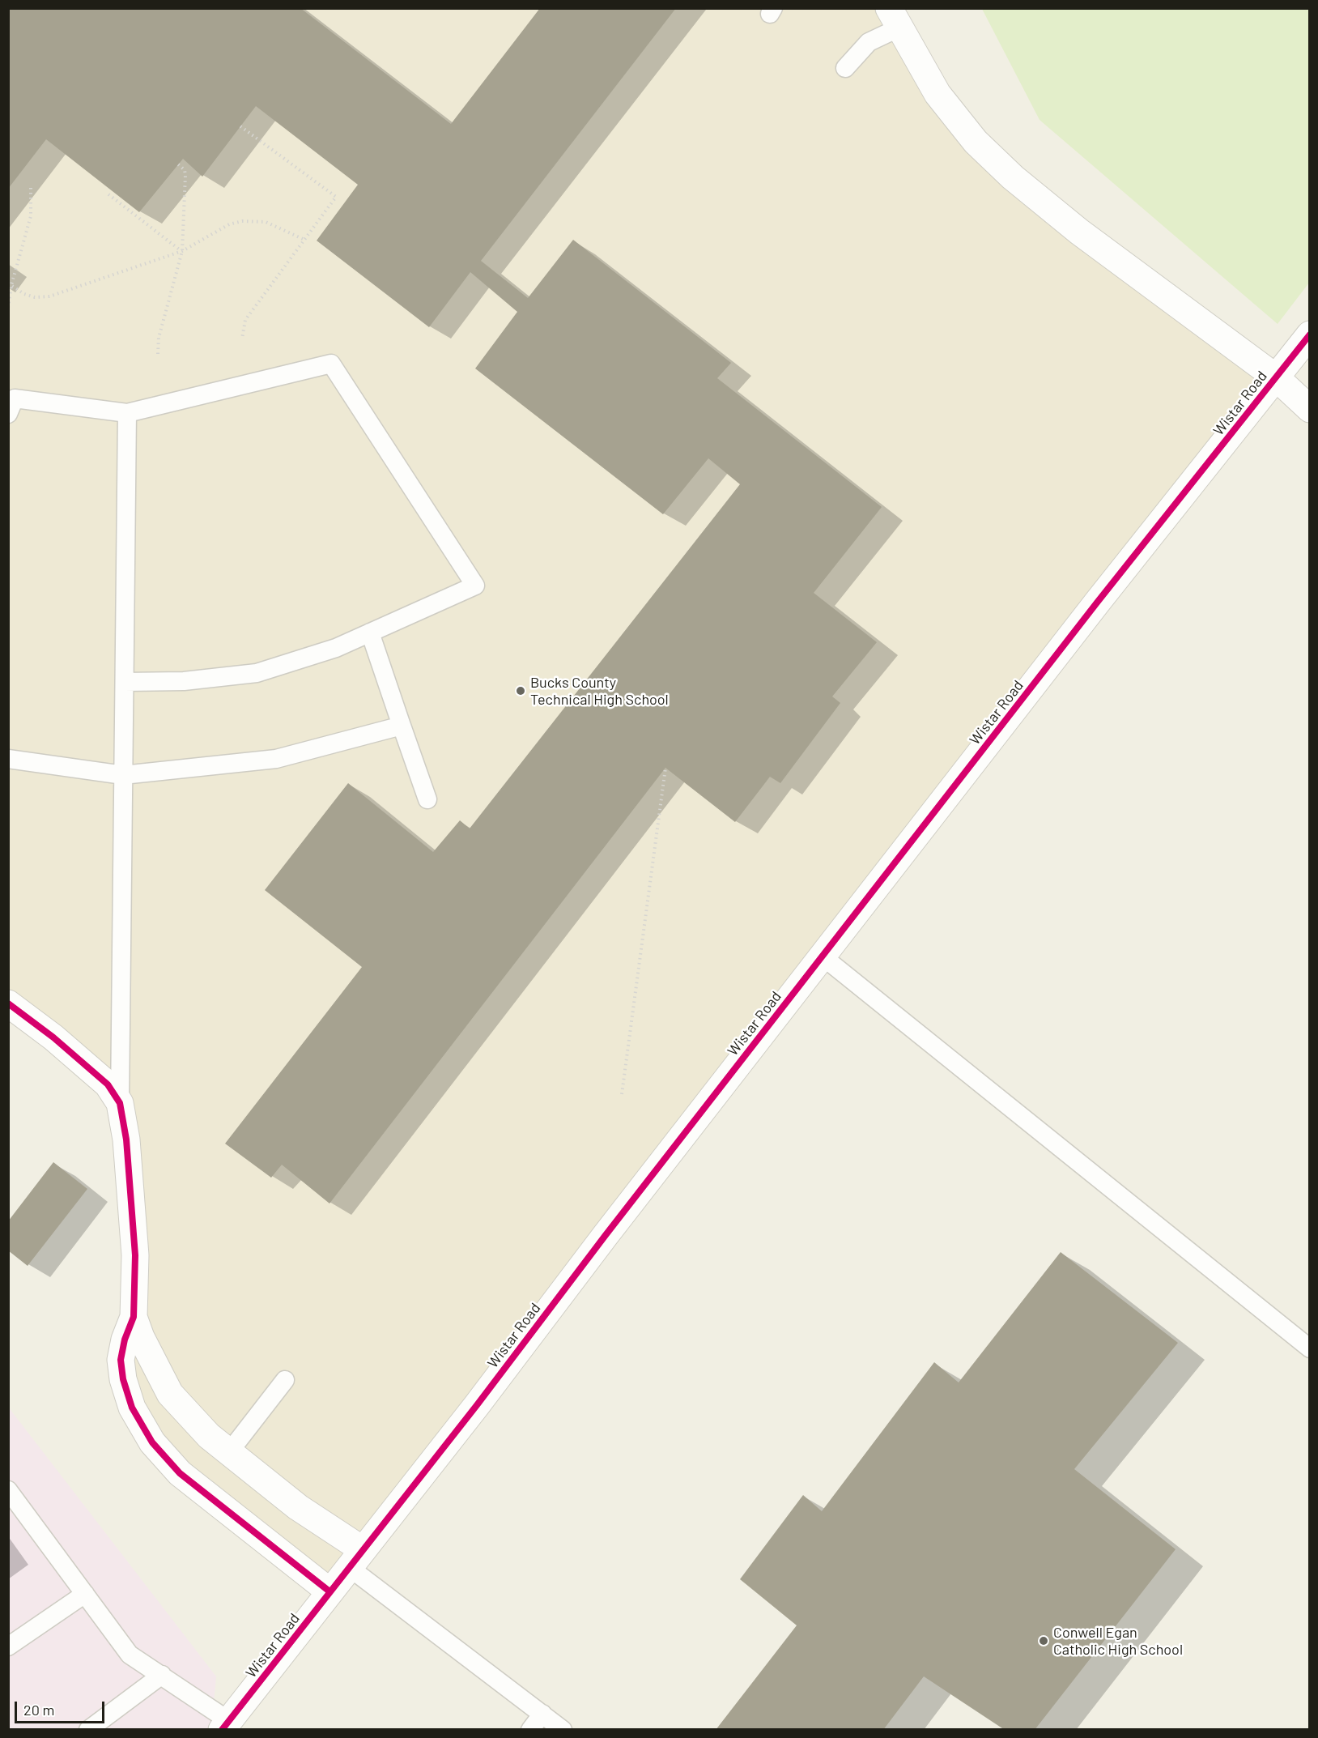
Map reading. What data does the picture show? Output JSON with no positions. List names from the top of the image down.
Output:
{
  "streets": {
    "street": ["Wistar Road"]
  },
  "places": ["Bucks County Technical High School", "Conwell Egan Catholic High School"],
  "scale_bar": "20 m"
}
